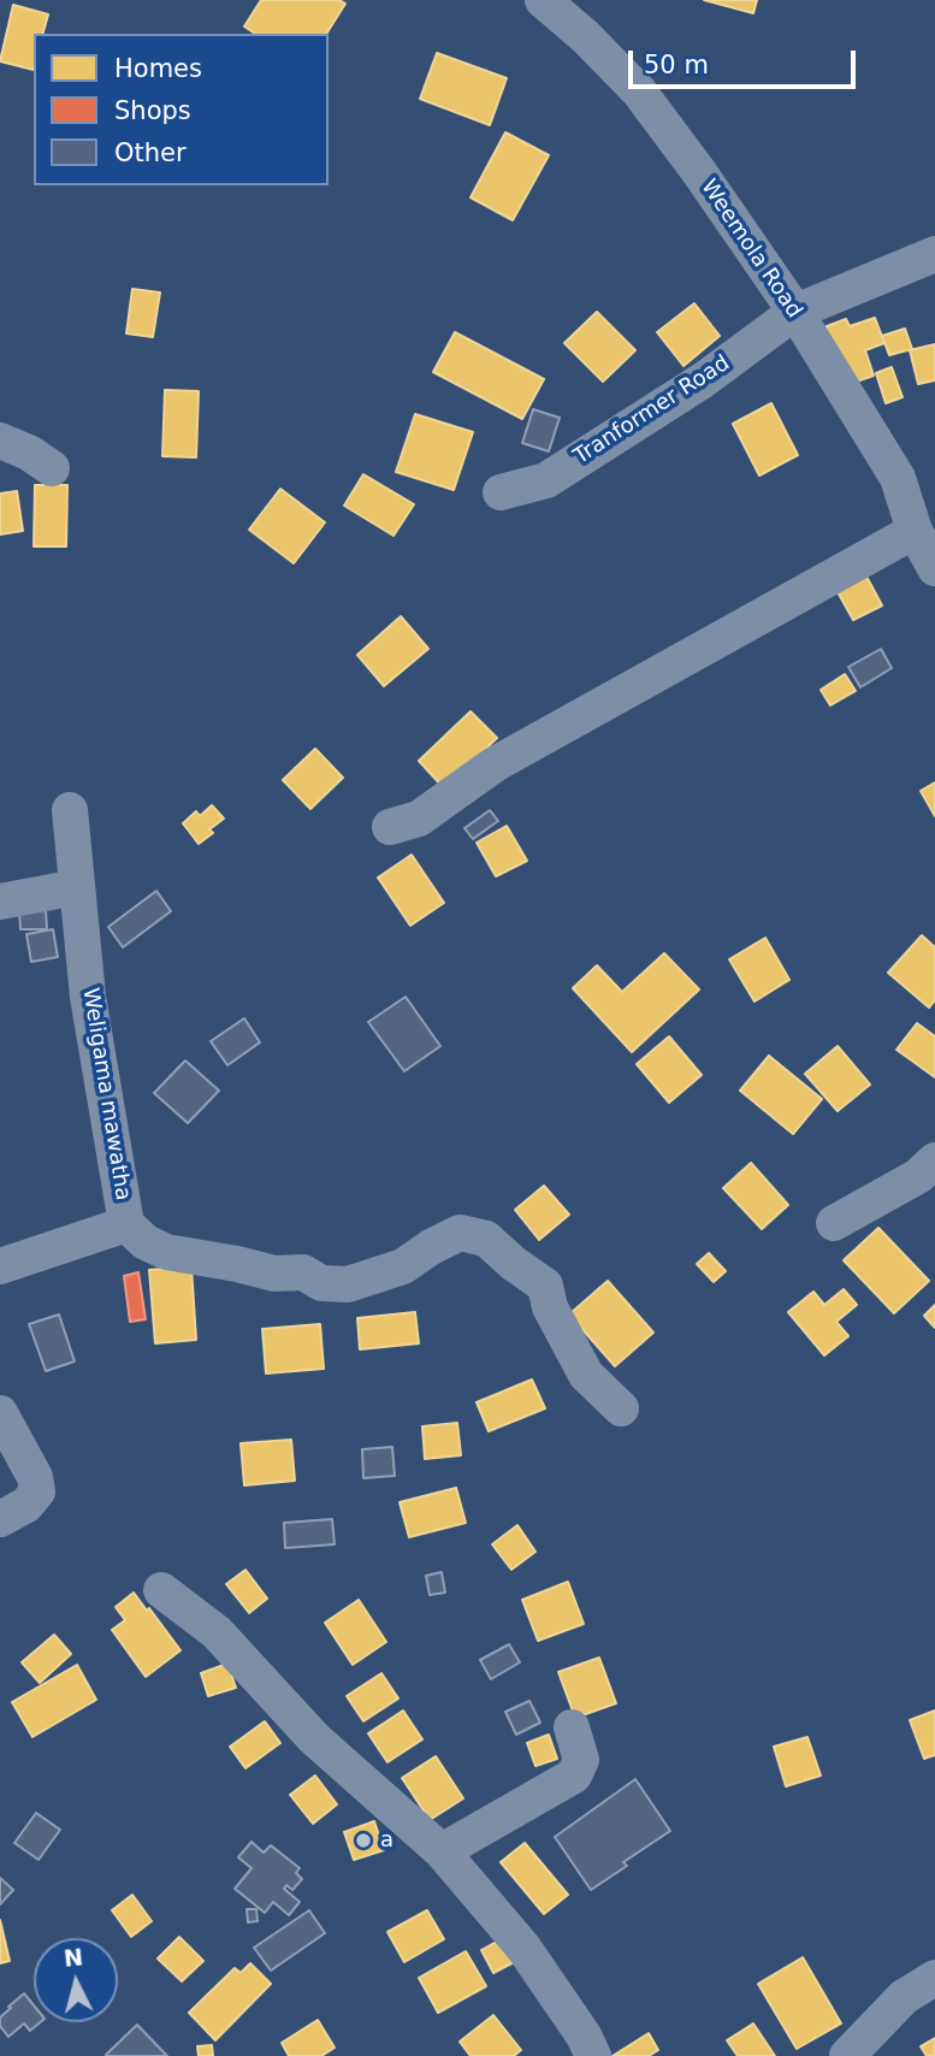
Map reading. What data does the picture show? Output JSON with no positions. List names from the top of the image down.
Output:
{
  "streets": {
    "street": ["Weemola Road", "Tranformer Road", "Weligama mawatha"]
  },
  "crossings": [
    ["Weemola Road", "Tranformer Road"]
  ],
  "places": ["a"],
  "legend": ["Homes", "Shops", "Other"],
  "scale_bar": "50 m",
  "north": "top"
}
